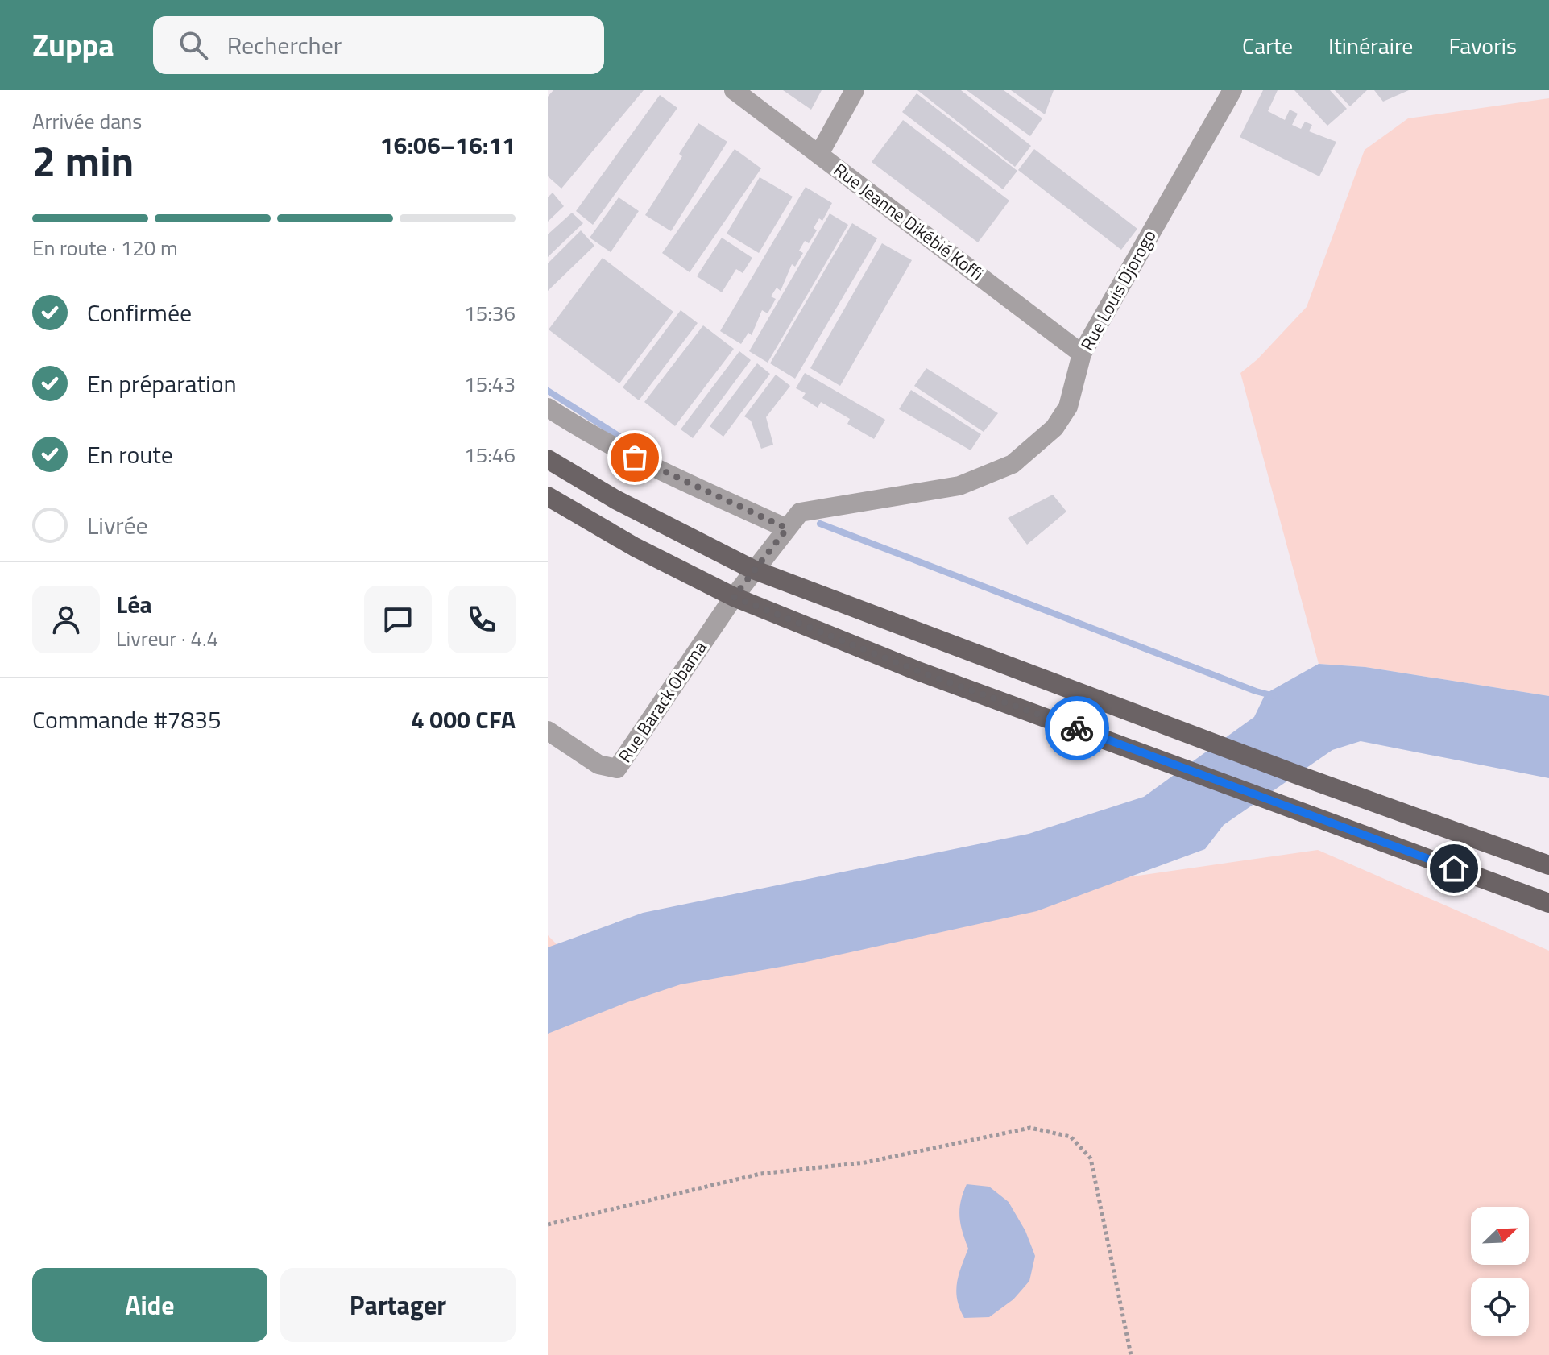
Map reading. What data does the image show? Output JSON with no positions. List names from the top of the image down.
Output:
{
  "streets": {
    "street": ["Rue Jeanne Dikébié Koffi", "Rue Louis Djorogo", "Rue Barack Obama"]
  },
  "crossings": [
    ["Rue Jeanne Dikébié Koffi", "Rue Louis Djorogo"],
    ["Rue Louis Djorogo", "Rue Barack Obama"]
  ],
  "north": "top right",
  "page": {
    "header": "Zuppa",
    "search": "Rechercher",
    "nav": ["Carte", "Itinéraire", "Favoris"],
    "heading": ["2 min", "Arrivée dans", "16:06–16:11"],
    "panel": [
      "Léa",
      "Livreur · 4.4",
      "Commande #7835",
      "4 000 CFA"
    ],
    "bar": "En route · 120 m",
    "list": [
      ["Confirmée", "15:36"],
      ["En préparation", "15:43"],
      ["En route", "15:46"],
      "Livrée"
    ],
    "buttons": ["Aide", "Partager"]
  }
}
